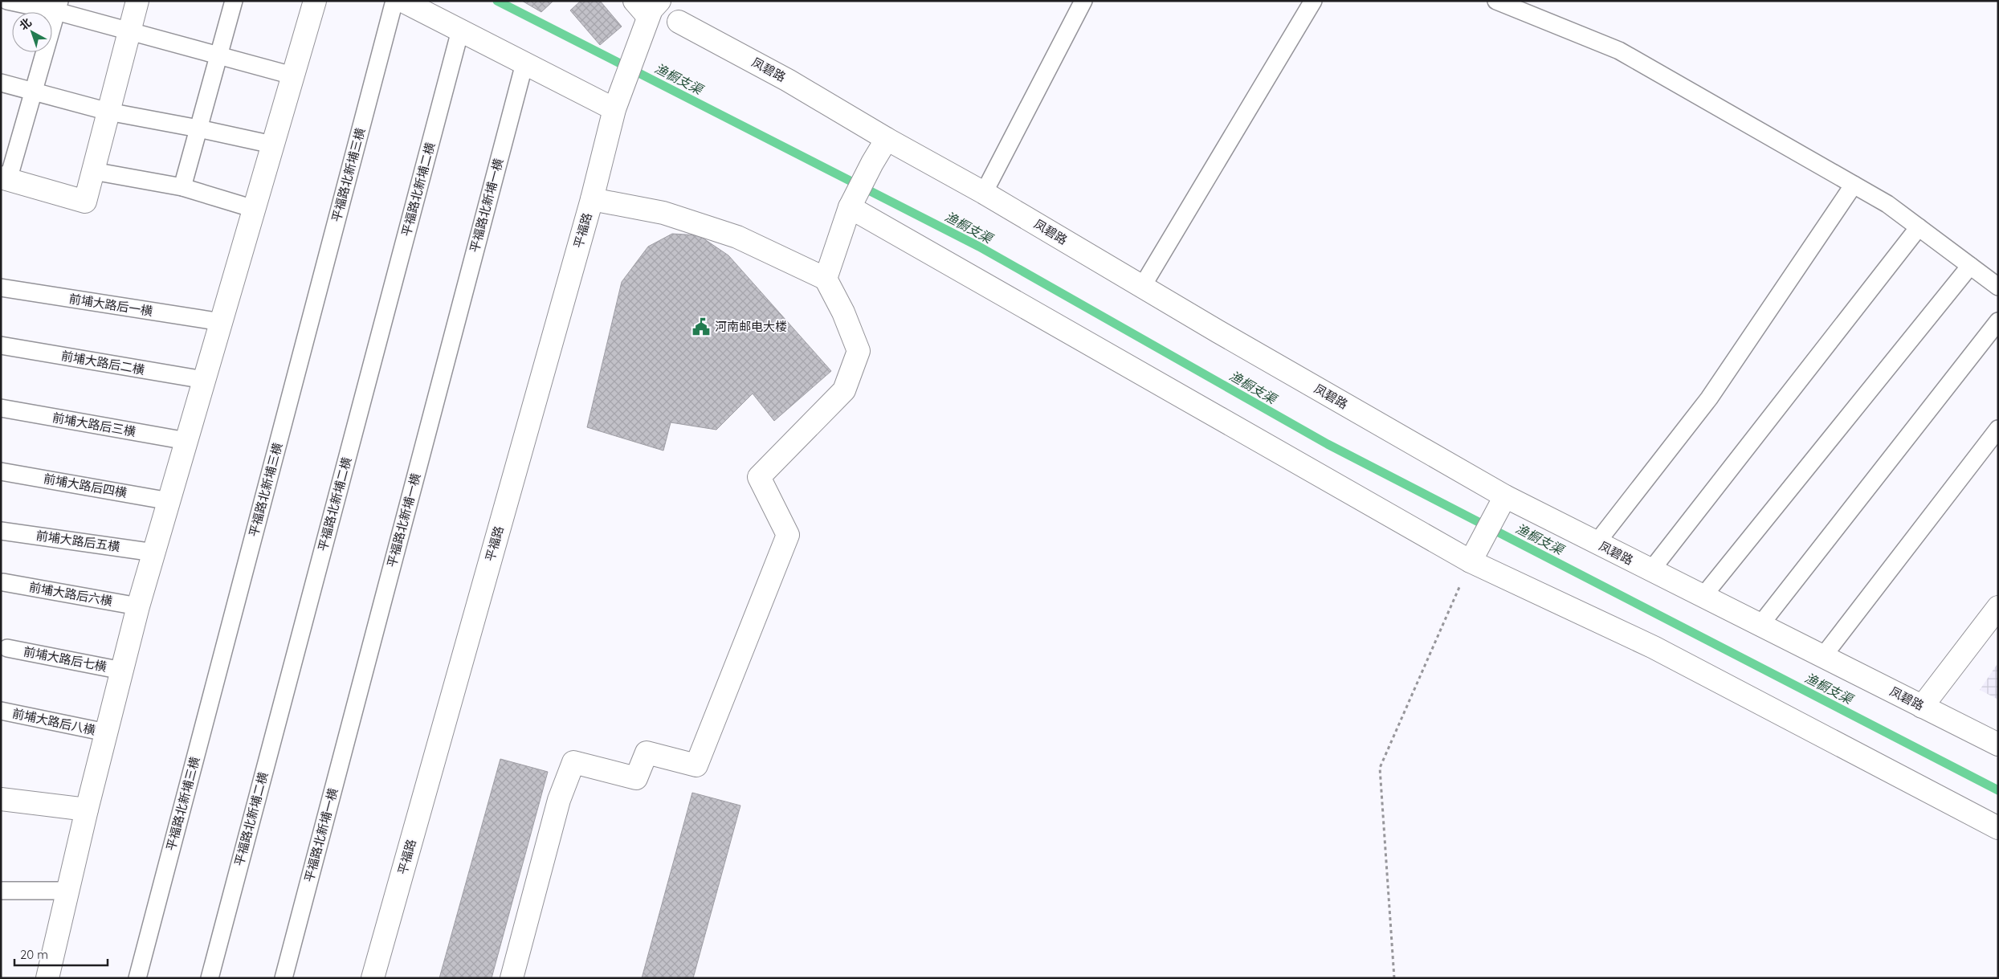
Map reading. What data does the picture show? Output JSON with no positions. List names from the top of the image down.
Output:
{
  "streets": {
    "street": ["凤碧路", "平福路"],
    "lane": [
      "平福路北新埔三横",
      "平福路北新埔二横",
      "平福路北新埔一横",
      "前埔大路后一横",
      "前埔大路后二横",
      "前埔大路后三横",
      "前埔大路后四横",
      "前埔大路后五横",
      "前埔大路后六横",
      "前埔大路后七横",
      "前埔大路后八横"
    ]
  },
  "water": ["渔橱支渠"],
  "places": {
    "public building": ["河南邮电大楼"]
  },
  "scale_bar": "20 m",
  "north": "top left"
}
